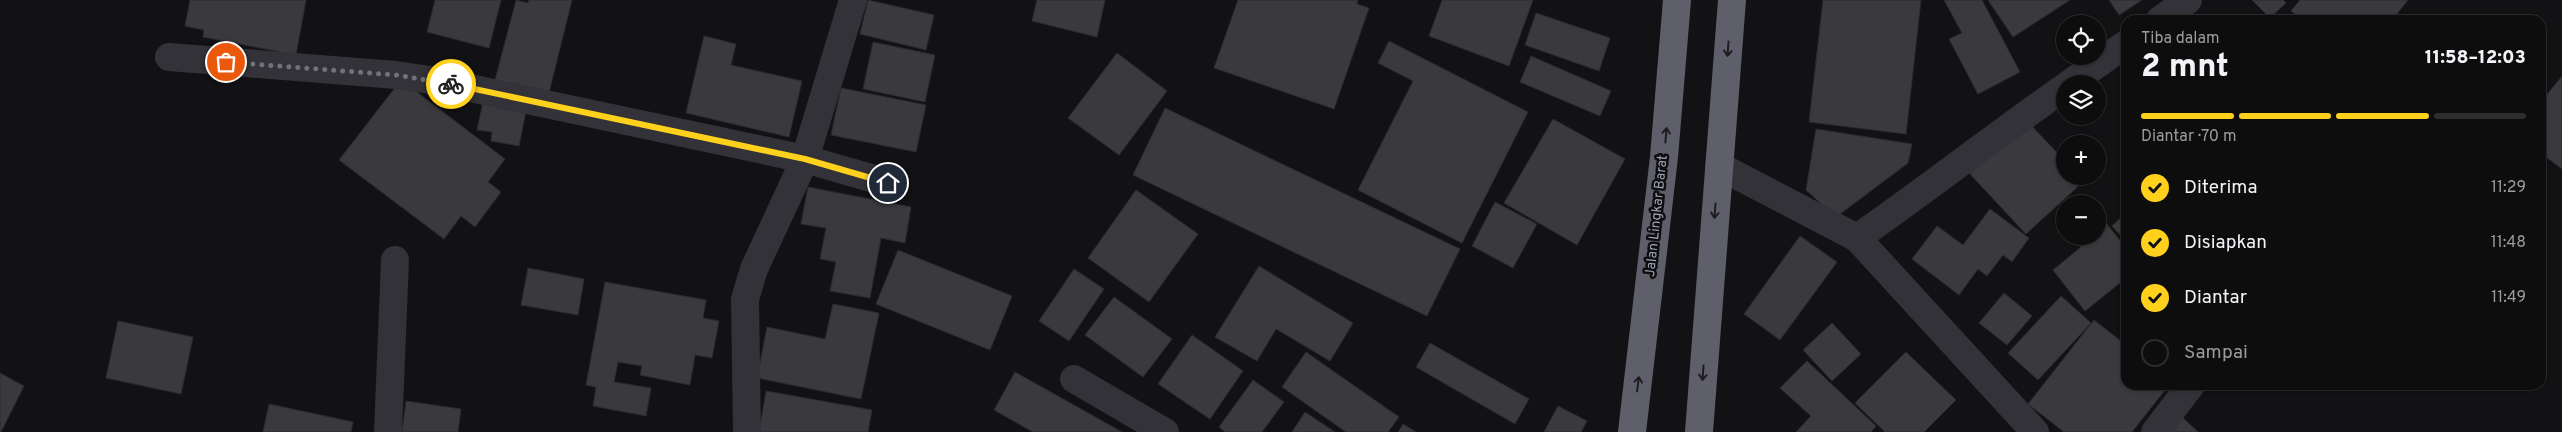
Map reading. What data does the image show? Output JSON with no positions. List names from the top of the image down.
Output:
{
  "streets": {
    "highway": ["Jalan Lingkar Barat"]
  },
  "page": {
    "map_buttons": ["+", "−"],
    "heading": ["2 mnt", "Tiba dalam", "11:58–12:03"],
    "bar": "Diantar · 70 m",
    "list": [
      ["Diterima", "11:29"],
      ["Disiapkan", "11:48"],
      ["Diantar", "11:49"],
      "Sampai"
    ]
  }
}
